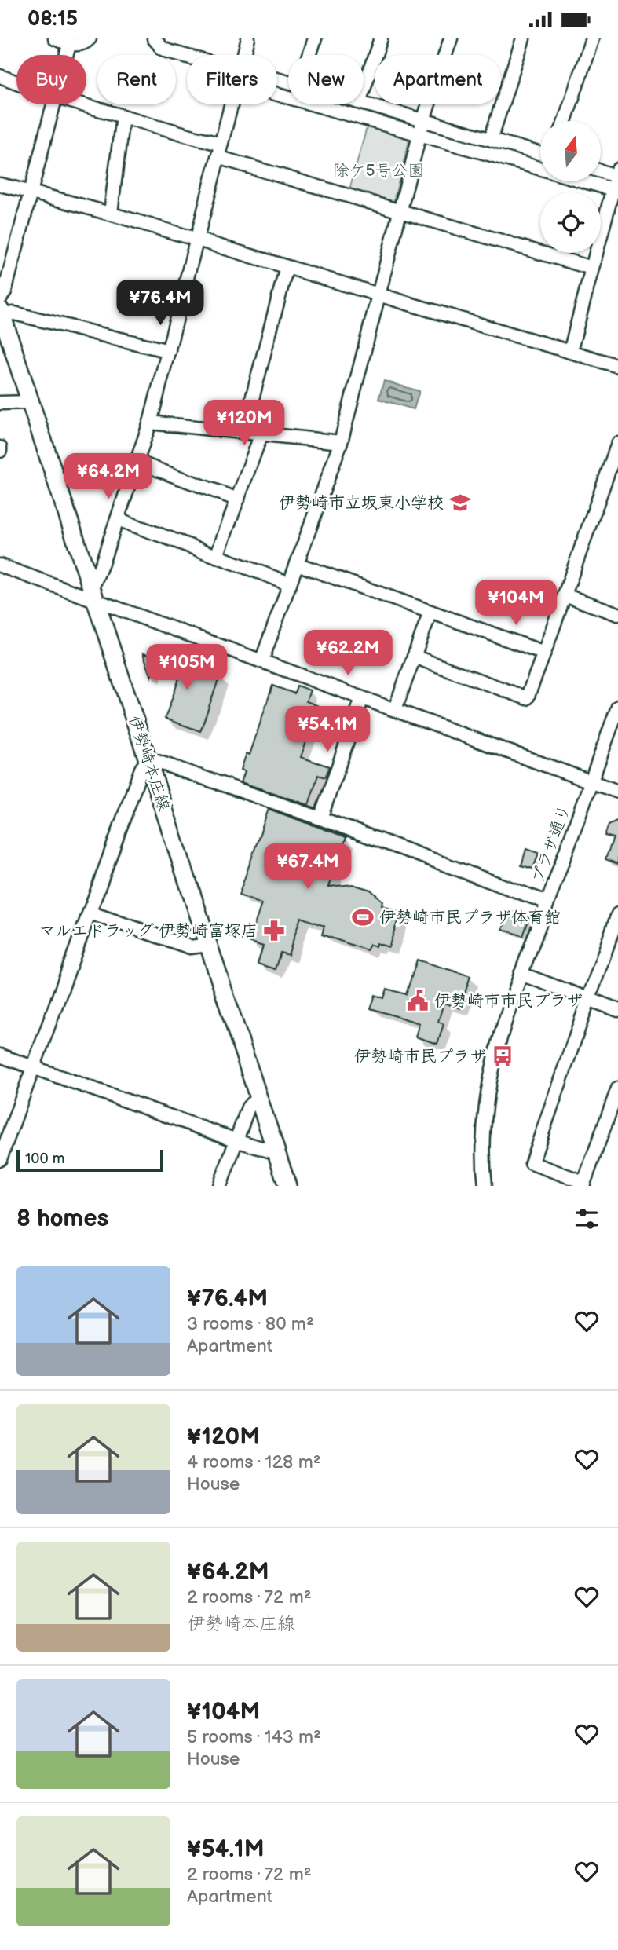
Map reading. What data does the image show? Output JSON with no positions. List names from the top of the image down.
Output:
{
  "streets": {
    "main road": ["伊勢崎本庄線"],
    "street": ["プラザ通り"]
  },
  "parks": ["除ケ5号公園"],
  "places": {
    "school or university": ["伊勢崎市立坂東小学校"],
    "sports": ["伊勢崎市民プラザ体育館"],
    "pharmacy": ["マルエドラッグ 伊勢崎富塚店"],
    "public building": ["伊勢崎市市民プラザ"],
    "bus stop": ["伊勢崎市民プラザ"]
  },
  "scale_bar": "100 m",
  "north": "top",
  "page": {
    "status": "08:15",
    "chip": [
      "Buy",
      "Rent",
      "Filters",
      "New",
      "Apartment"
    ],
    "price": [
      "¥76.4M",
      "¥120M",
      "¥64.2M",
      "¥104M",
      "¥62.2M",
      "¥105M",
      "¥54.1M",
      "¥67.4M"
    ],
    "scale": "100 m",
    "heading": "8 homes",
    "list": [
      {
        "name": "¥76.4M",
        "note": "3 rooms · 80 m² · Apartment"
      },
      {
        "name": "¥120M",
        "note": "4 rooms · 128 m² · House"
      },
      {
        "name": "¥64.2M",
        "note": "2 rooms · 72 m² · 伊勢崎本庄線"
      },
      {
        "name": "¥104M",
        "note": "5 rooms · 143 m² · House"
      },
      {
        "name": "¥54.1M",
        "note": "2 rooms · 72 m² · Apartment"
      }
    ]
  }
}
